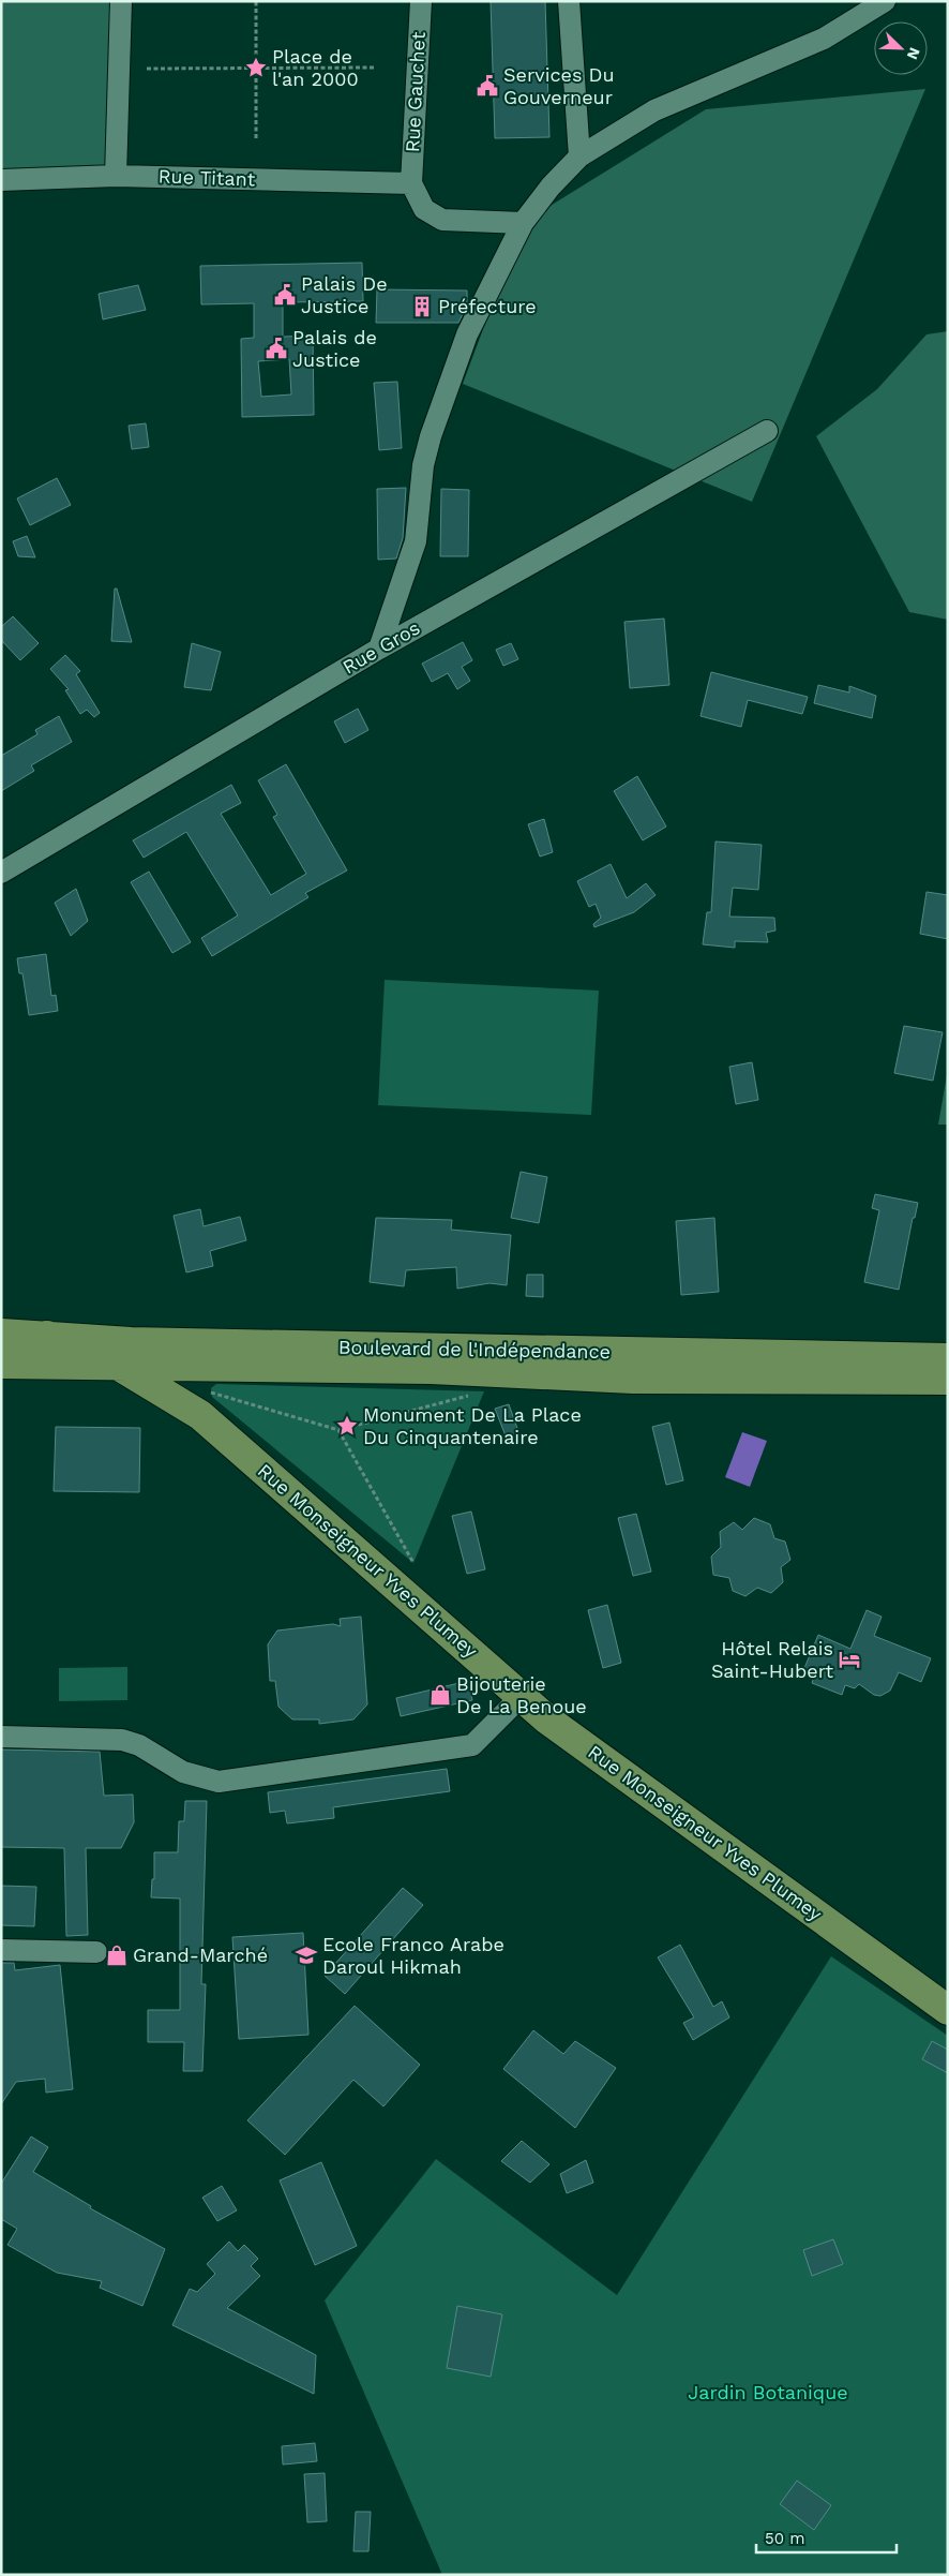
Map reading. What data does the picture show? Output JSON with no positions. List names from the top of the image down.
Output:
{
  "streets": {
    "main road": ["Boulevard de l'Indépendance", "Rue Monseigneur Yves Plumey"],
    "street": ["Rue Gauchet", "Rue Titant", "Rue Gros"]
  },
  "crossings": [
    ["Rue Gauchet", "Rue Titant"],
    ["Boulevard de l'Indépendance", "Rue Monseigneur Yves Plumey"]
  ],
  "parks": ["Jardin Botanique"],
  "places": {
    "place": ["Place de l'an 2000", "Monument De La Place Du Cinquantenaire"],
    "public building": ["Services Du Gouverneur", "Palais De Justice", "Palais de Justice"],
    "building": ["Préfecture"],
    "hotel": ["Hôtel Relais Saint-Hubert"],
    "shop": ["Bijouterie De La Benoue", "Grand-Marché"],
    "school or university": ["Ecole Franco Arabe Daroul Hikmah"]
  },
  "scale_bar": "50 m",
  "north": "bottom right"
}
